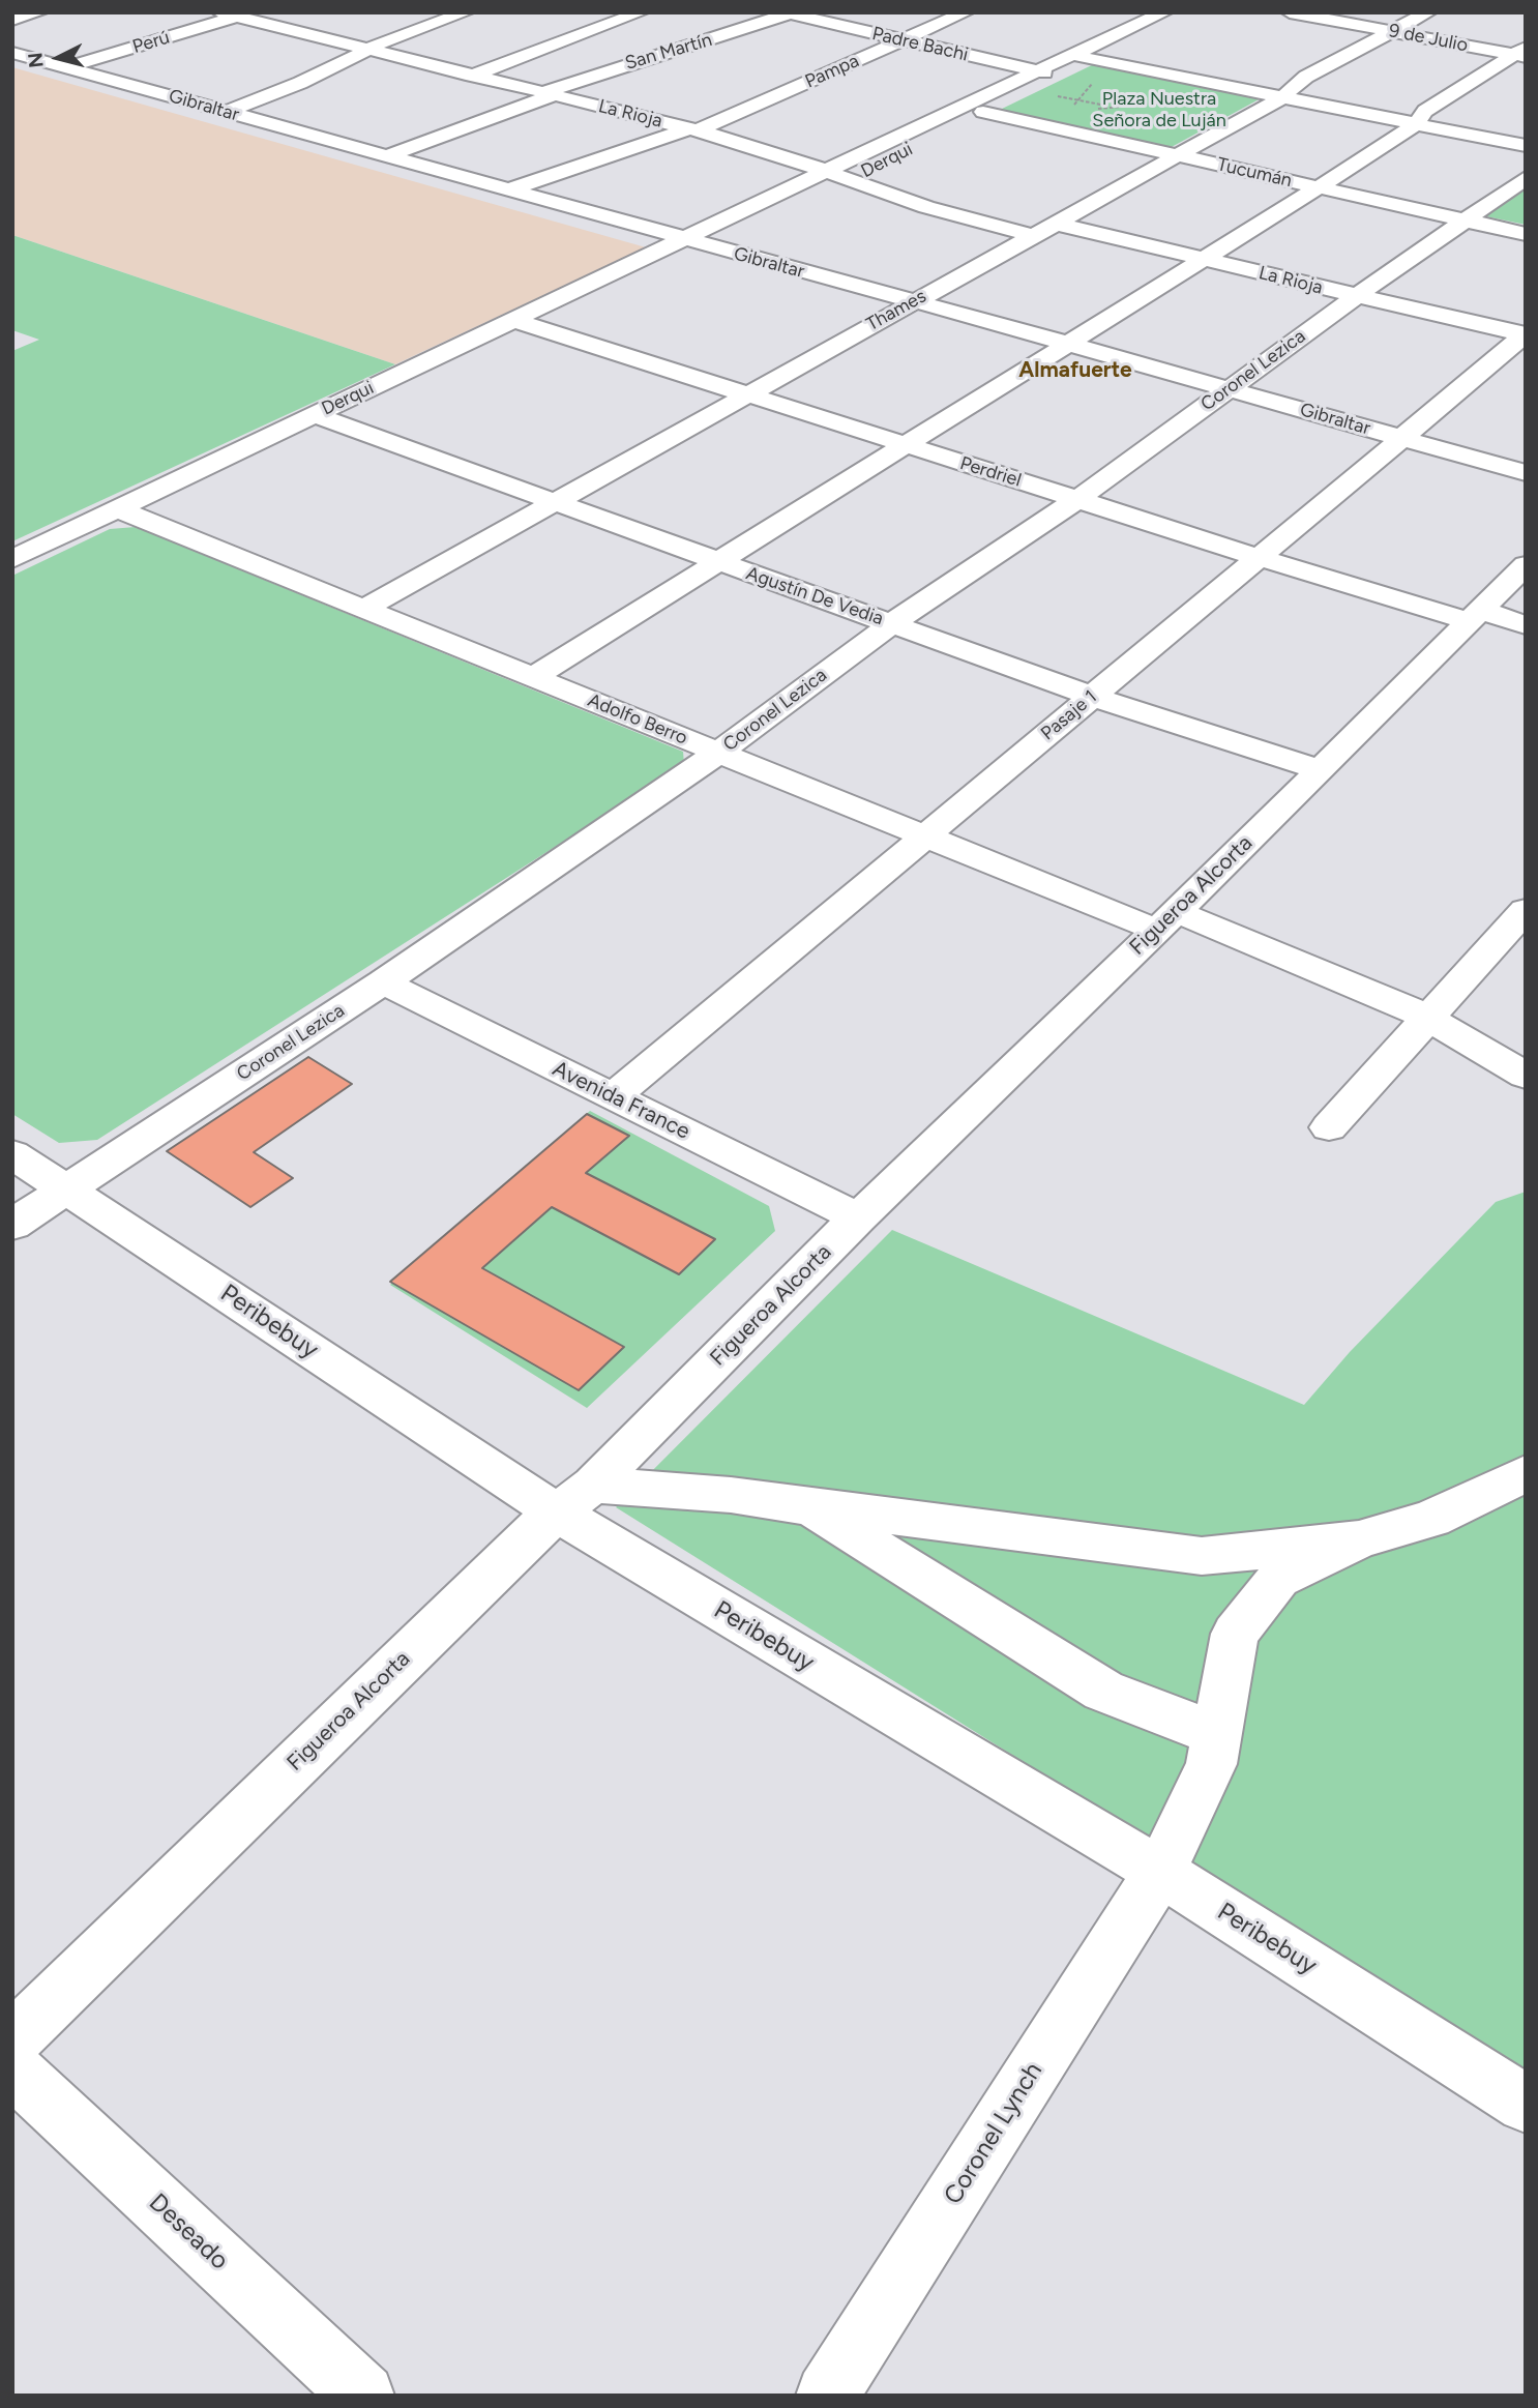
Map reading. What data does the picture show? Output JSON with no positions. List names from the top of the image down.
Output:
{
  "streets": {
    "street": [
      "9 de Julio",
      "Perú",
      "Padre Bachi",
      "San Martín",
      "Pampa",
      "Gibraltar",
      "La Rioja",
      "Derqui",
      "Tucumán",
      "Thames",
      "Coronel Lezica",
      "Perdriel",
      "Agustín De Vedia",
      "Pasaje 1",
      "Adolfo Berro",
      "Figueroa Alcorta",
      "Avenida France",
      "Peribebuy",
      "Coronel Lynch",
      "Deseado"
    ]
  },
  "crossings": [
    ["9 de Julio", "Thames"],
    ["Perú", "Gibraltar"],
    ["Perú", "La Rioja"],
    ["Padre Bachi", "San Martín"],
    ["Padre Bachi", "Pampa"],
    ["Padre Bachi", "Derqui"],
    ["San Martín", "Gibraltar"],
    ["San Martín", "La Rioja"],
    ["Pampa", "Gibraltar"],
    ["Pampa", "La Rioja"],
    ["Gibraltar", "Derqui"],
    ["Gibraltar", "Thames"],
    ["Gibraltar", "Coronel Lezica"],
    ["Gibraltar", "Pasaje 1"],
    ["La Rioja", "Derqui"],
    ["La Rioja", "Thames"],
    ["La Rioja", "Coronel Lezica"],
    ["La Rioja", "Pasaje 1"],
    ["Derqui", "Tucumán"],
    ["Derqui", "Perdriel"],
    ["Derqui", "Agustín De Vedia"],
    ["Derqui", "Adolfo Berro"],
    ["Tucumán", "Thames"],
    ["Tucumán", "Coronel Lezica"],
    ["Thames", "Perdriel"],
    ["Thames", "Agustín De Vedia"],
    ["Thames", "Adolfo Berro"],
    ["Coronel Lezica", "Perdriel"],
    ["Coronel Lezica", "Agustín De Vedia"],
    ["Coronel Lezica", "Adolfo Berro"],
    ["Coronel Lezica", "Avenida France"],
    ["Coronel Lezica", "Peribebuy"],
    ["Perdriel", "Pasaje 1"],
    ["Perdriel", "Figueroa Alcorta"],
    ["Agustín De Vedia", "Pasaje 1"],
    ["Agustín De Vedia", "Figueroa Alcorta"],
    ["Pasaje 1", "Adolfo Berro"],
    ["Pasaje 1", "Avenida France"],
    ["Adolfo Berro", "Figueroa Alcorta"],
    ["Figueroa Alcorta", "Avenida France"],
    ["Figueroa Alcorta", "Peribebuy"],
    ["Peribebuy", "Coronel Lynch"]
  ],
  "districts": ["Almafuerte"],
  "parks": ["Plaza Nuestra Señora de Luján"],
  "north": "left"
}
